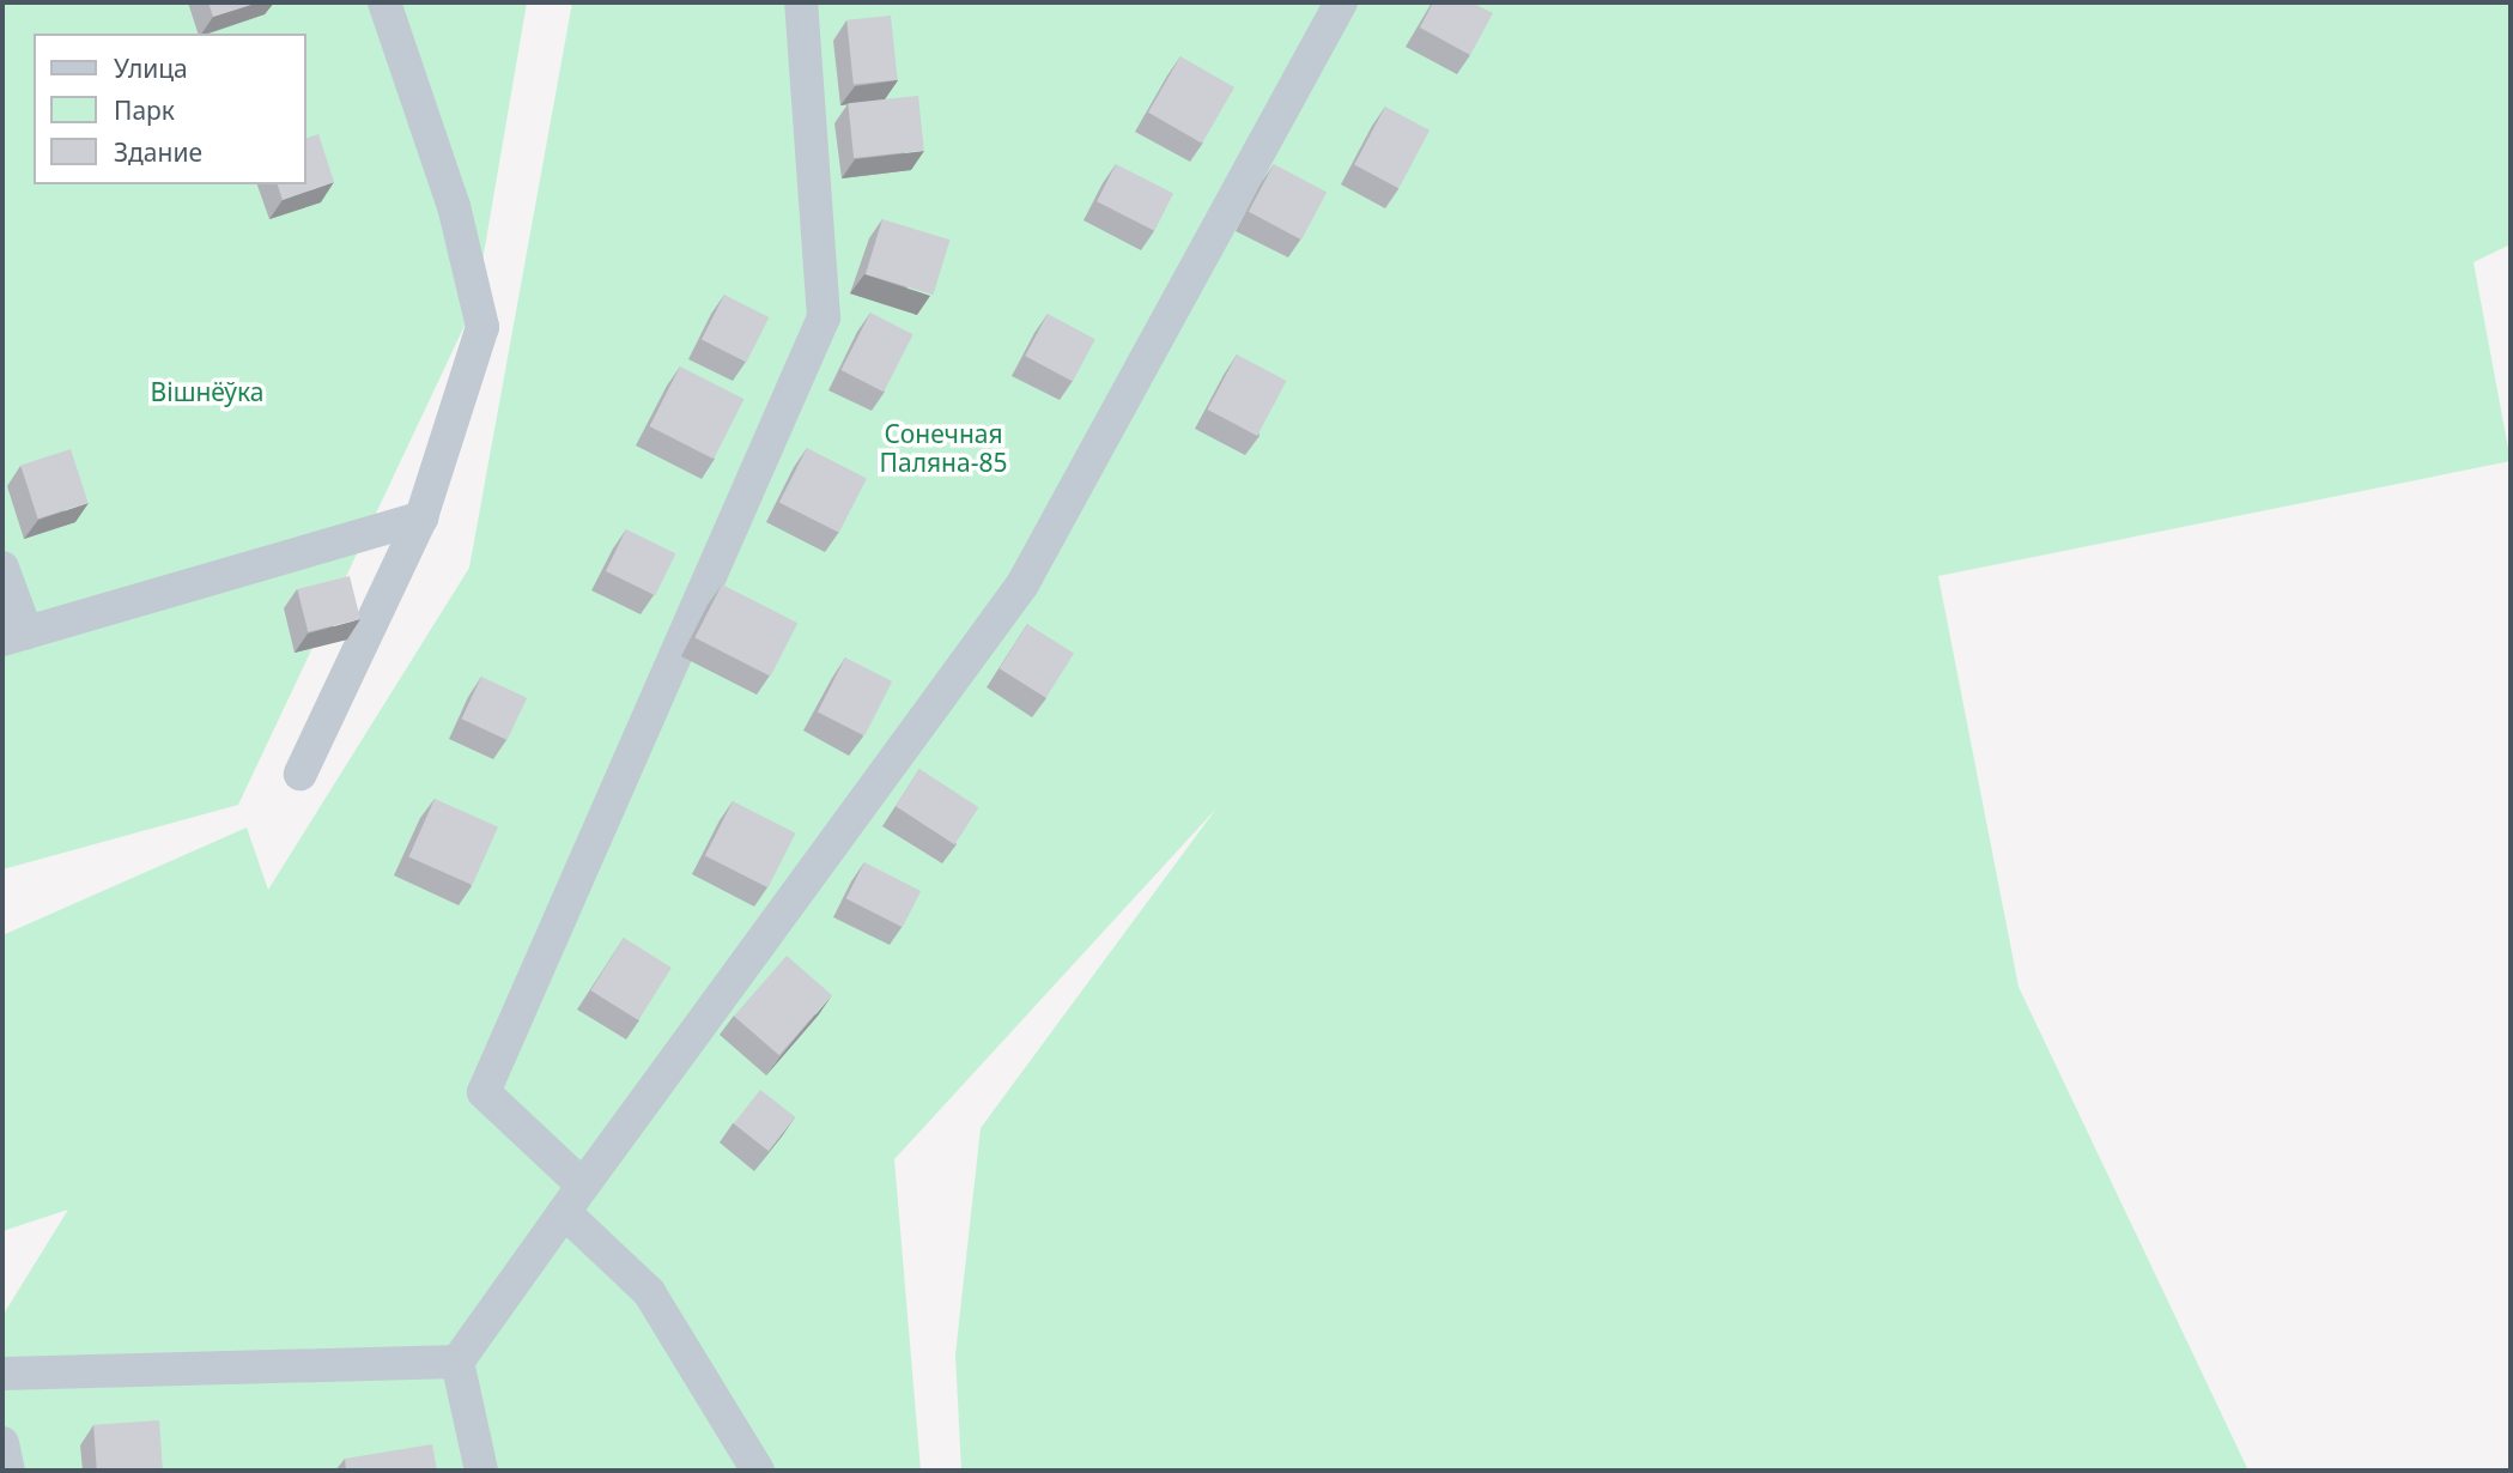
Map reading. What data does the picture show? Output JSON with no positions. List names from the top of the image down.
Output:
{
  "parks": ["Вішнёўка", "Сонечная Паляна-85"],
  "legend": ["Улица", "Парк", "Здание"]
}
